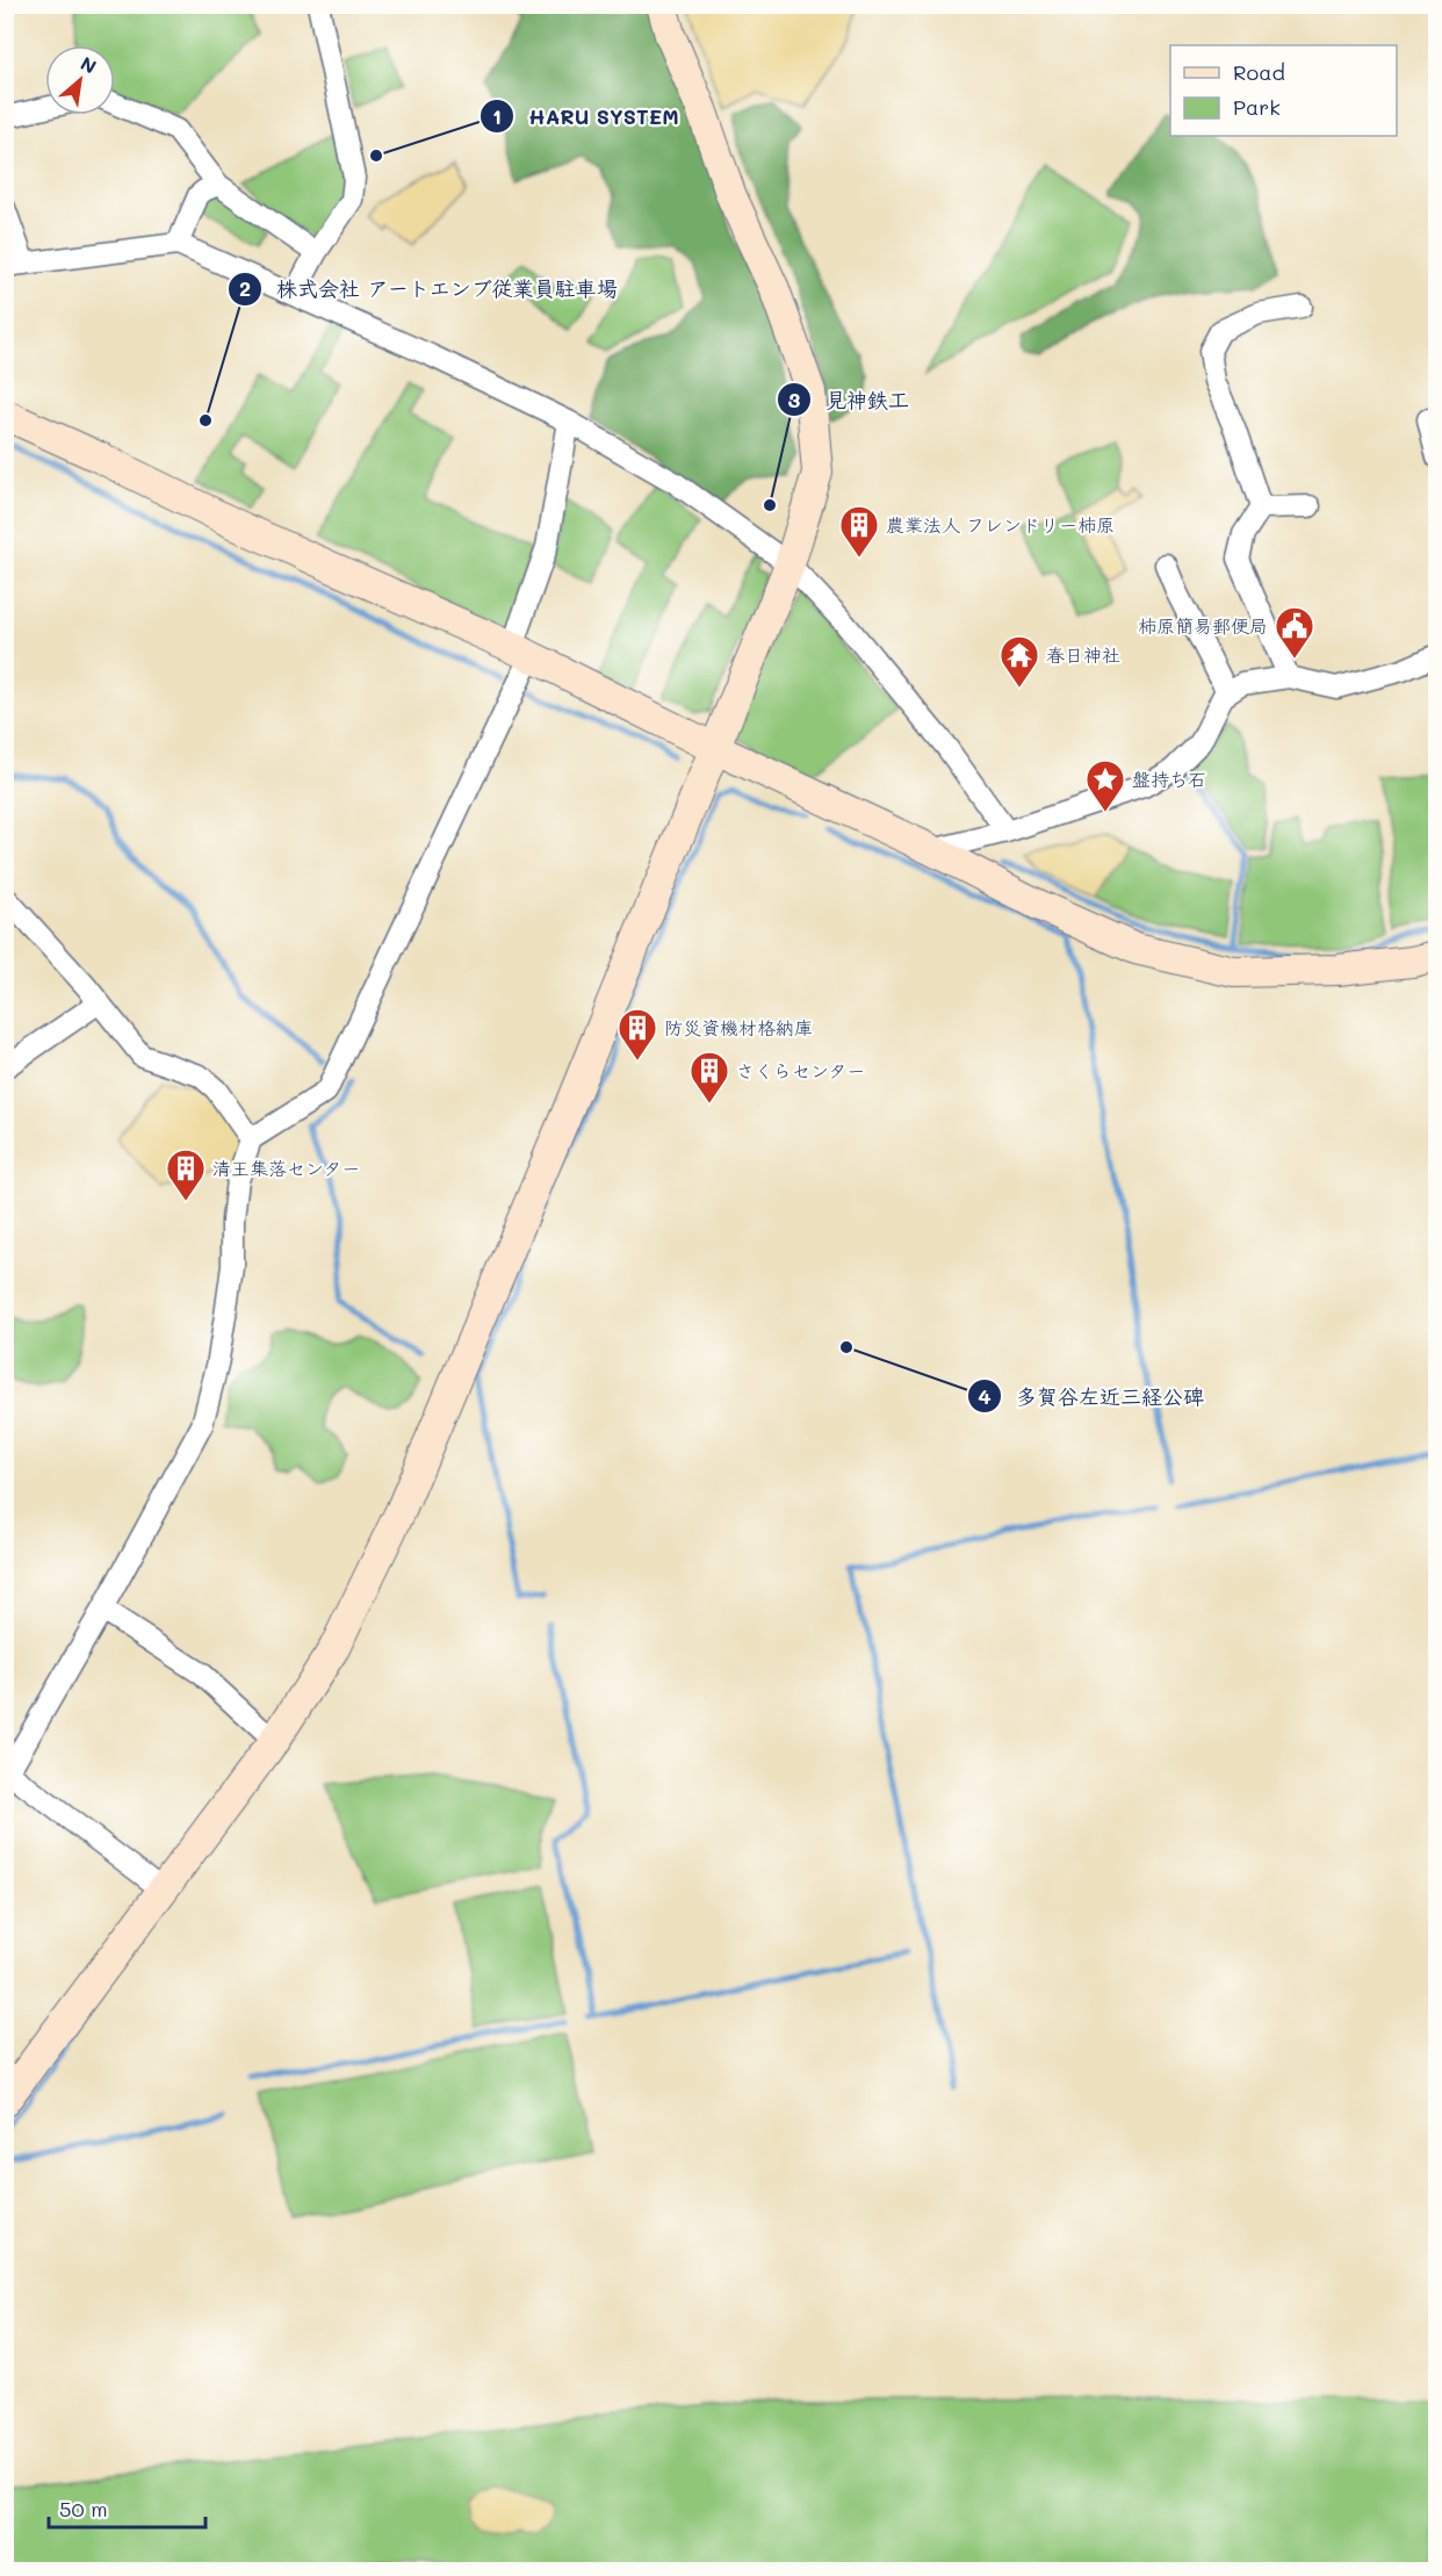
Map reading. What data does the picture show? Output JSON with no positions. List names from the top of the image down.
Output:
{
  "places": {
    "other": [
      "HARU SYSTEM",
      "株式会社 アートエンブ従業員駐車場",
      "見神鉄工",
      "多賀谷左近三経公碑"
    ],
    "building": [
      "農業法人 フレンドリー柿原",
      "防災資機材格納庫",
      "さくらセンター",
      "清王集落センター"
    ],
    "public building": ["柿原簡易郵便局"],
    "temple": ["春日神社"],
    "place": ["盤持ち石"]
  },
  "legend": ["Road", "Park"],
  "scale_bar": "50 m",
  "north": "top right"
}
